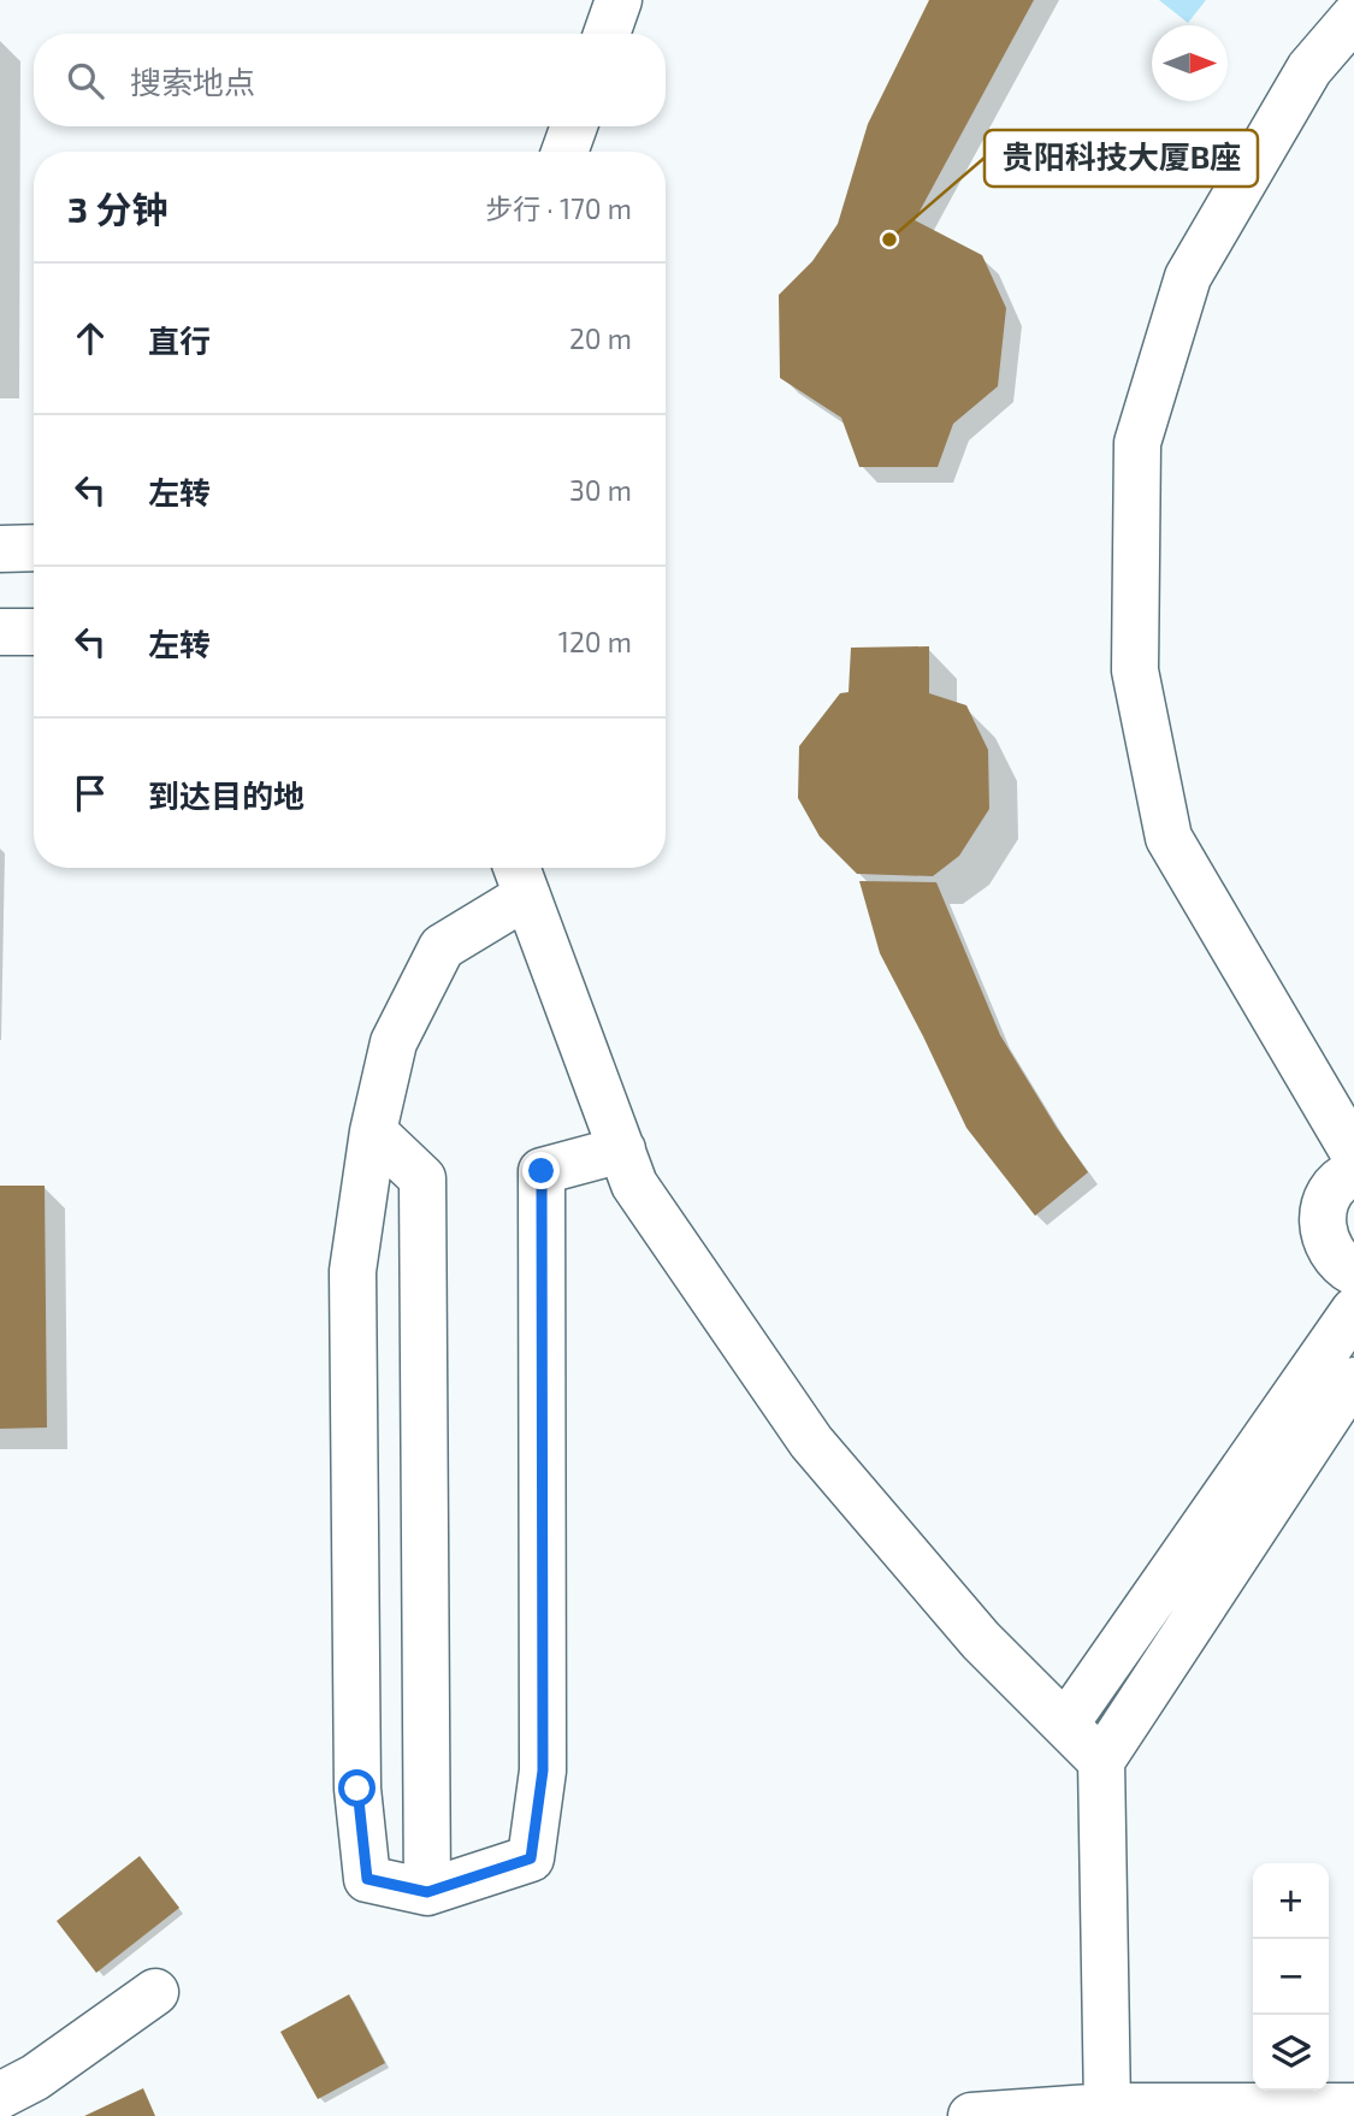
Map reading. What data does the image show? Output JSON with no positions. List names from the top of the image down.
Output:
{
  "places": ["贵阳科技大厦B座"],
  "north": "right",
  "page": {
    "search": "搜索地点",
    "heading": ["3 分钟", "步行 · 170 m"],
    "list": [
      ["直行", "20 m"],
      ["左转", "30 m"],
      ["左转", "120 m"],
      "到达目的地"
    ],
    "map_buttons": ["+", "−"]
  }
}
